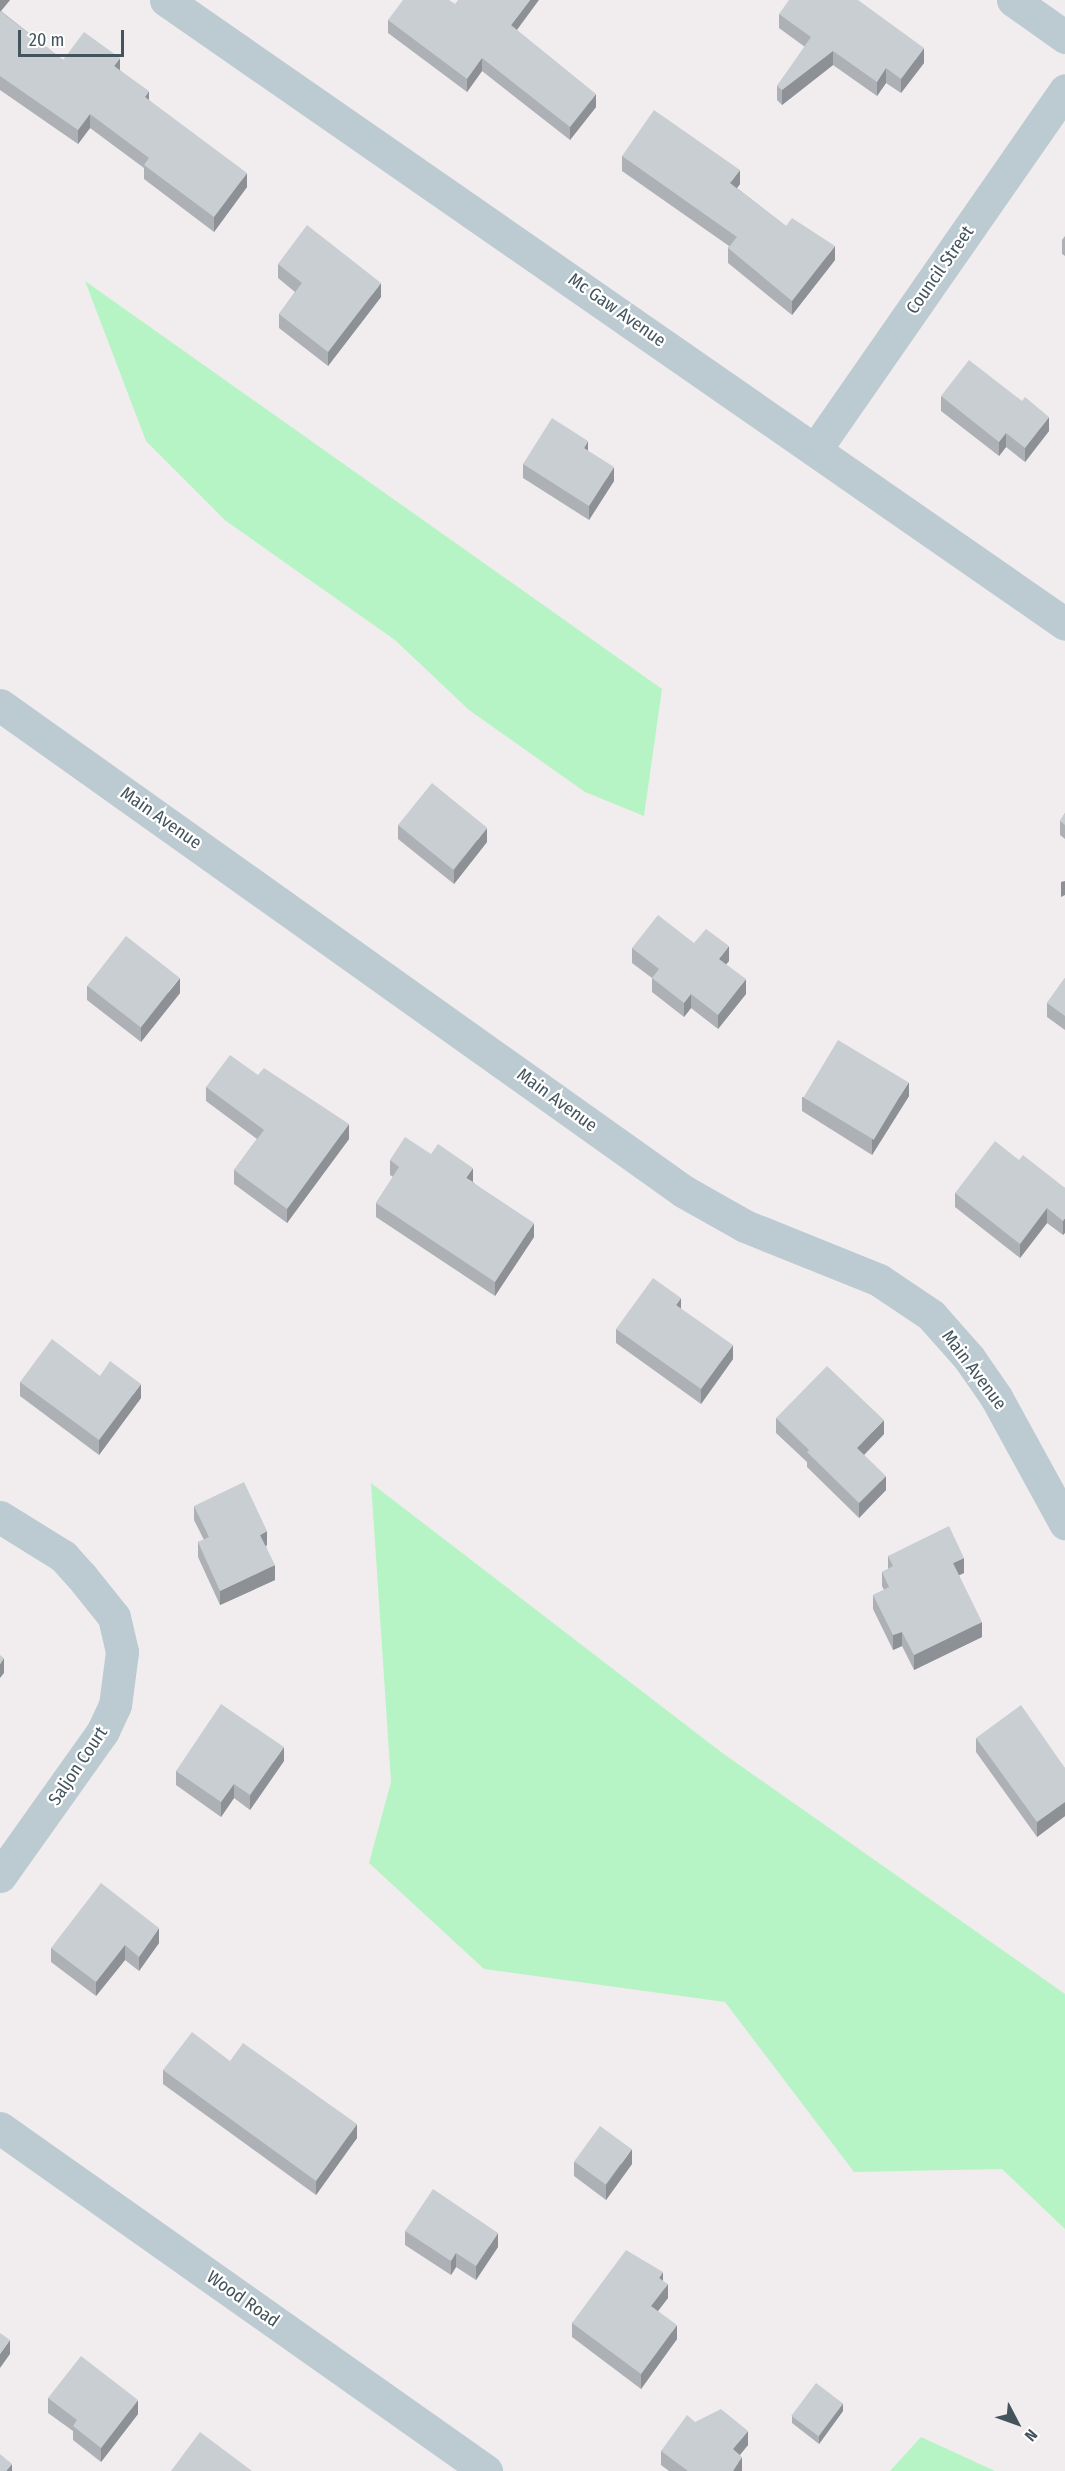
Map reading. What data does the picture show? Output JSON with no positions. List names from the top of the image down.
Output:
{
  "streets": {
    "street": [
      "Council Street",
      "Mc Gaw Avenue",
      "Main Avenue",
      "Saljon Court",
      "Wood Road"
    ]
  },
  "crossings": [
    ["Council Street", "Mc Gaw Avenue"]
  ],
  "scale_bar": "20 m",
  "north": "bottom right"
}
